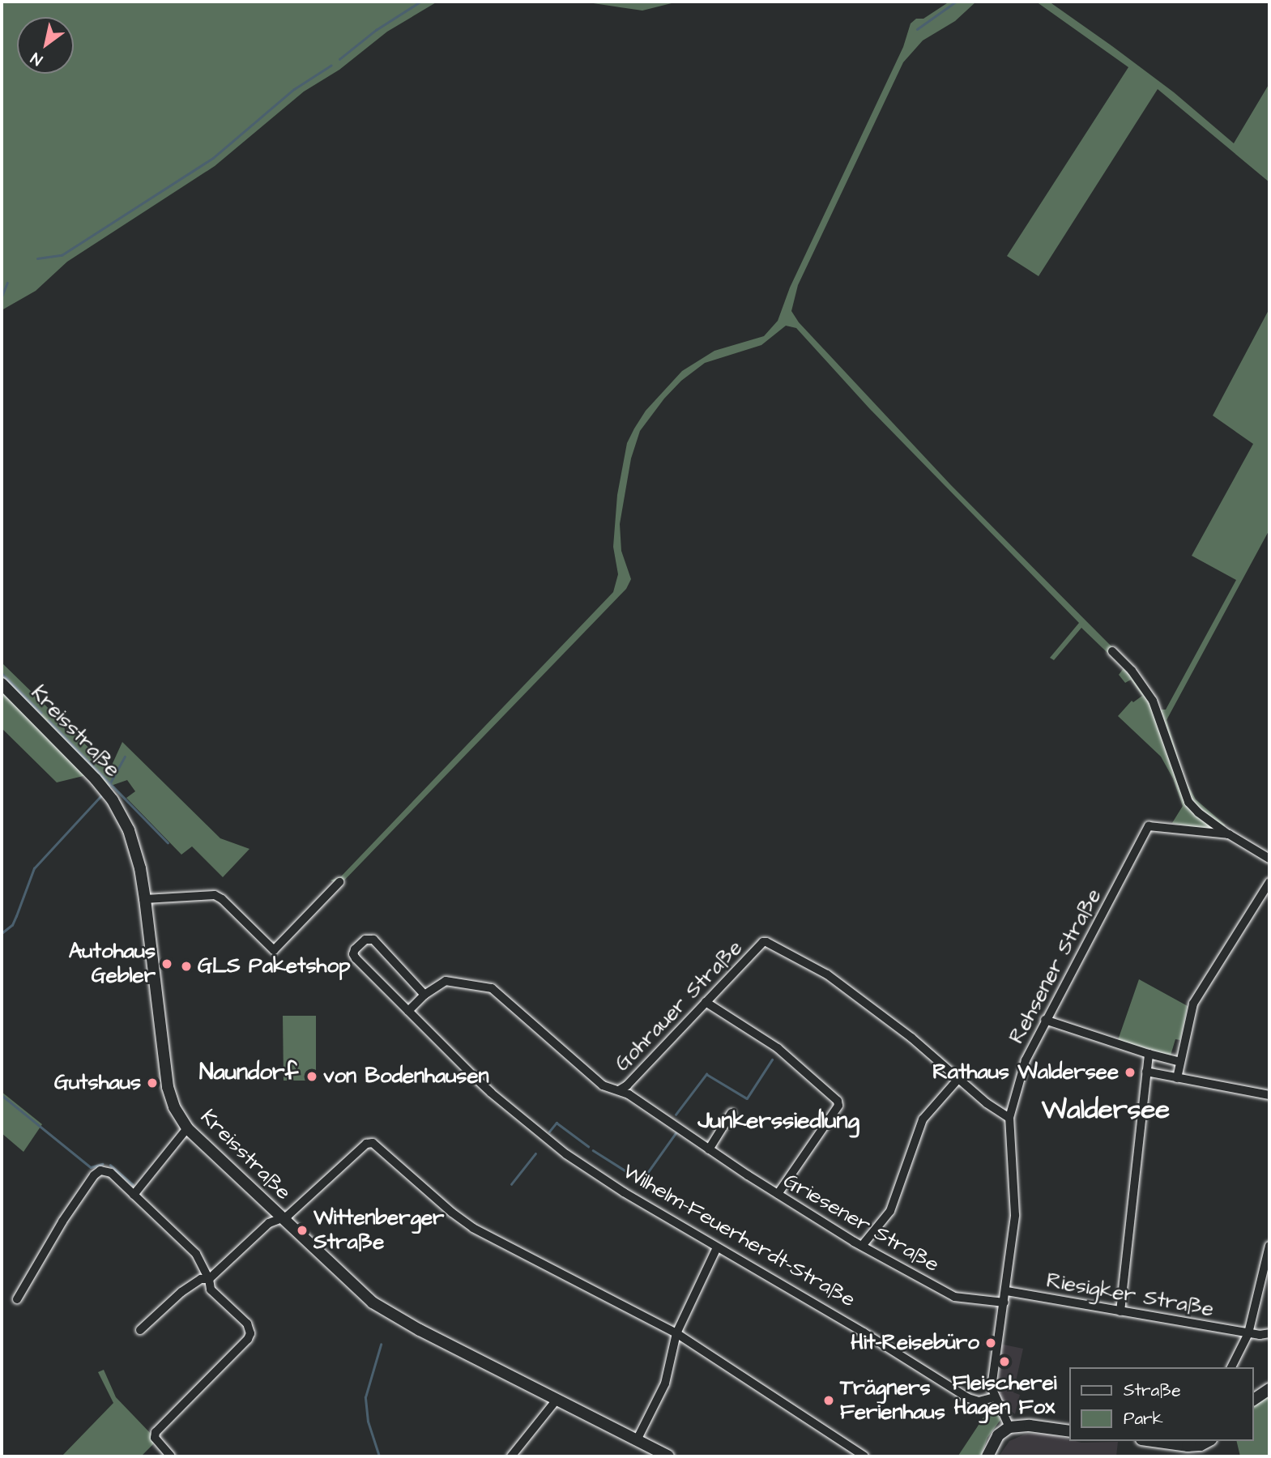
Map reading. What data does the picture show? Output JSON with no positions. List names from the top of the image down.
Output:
{
  "streets": {
    "main road": ["Kreisstraße"],
    "street": [
      "Rehsener Straße",
      "Gohrauer Straße",
      "Griesener Straße",
      "Wilhelm-Feuerherdt-Straße",
      "Riesigker Straße"
    ]
  },
  "crossings": [
    ["Rehsener Straße", "Gohrauer Straße"],
    ["Rehsener Straße", "Griesener Straße"],
    ["Rehsener Straße", "Wilhelm-Feuerherdt-Straße"],
    ["Rehsener Straße", "Riesigker Straße"],
    ["Gohrauer Straße", "Griesener Straße"],
    ["Griesener Straße", "Wilhelm-Feuerherdt-Straße"]
  ],
  "districts": ["Naundorf", "Waldersee", "Junkerssiedlung"],
  "places": [
    "Autohaus Gebler",
    "GLS Paketshop",
    "Rathaus Waldersee",
    "von Bodenhausen",
    "Gutshaus",
    "Wittenberger Straße",
    "Hit-Reisebüro",
    "Fleischerei Hagen Fox",
    "Trägners Ferienhaus"
  ],
  "legend": ["Straße", "Park"],
  "north": "bottom left"
}
